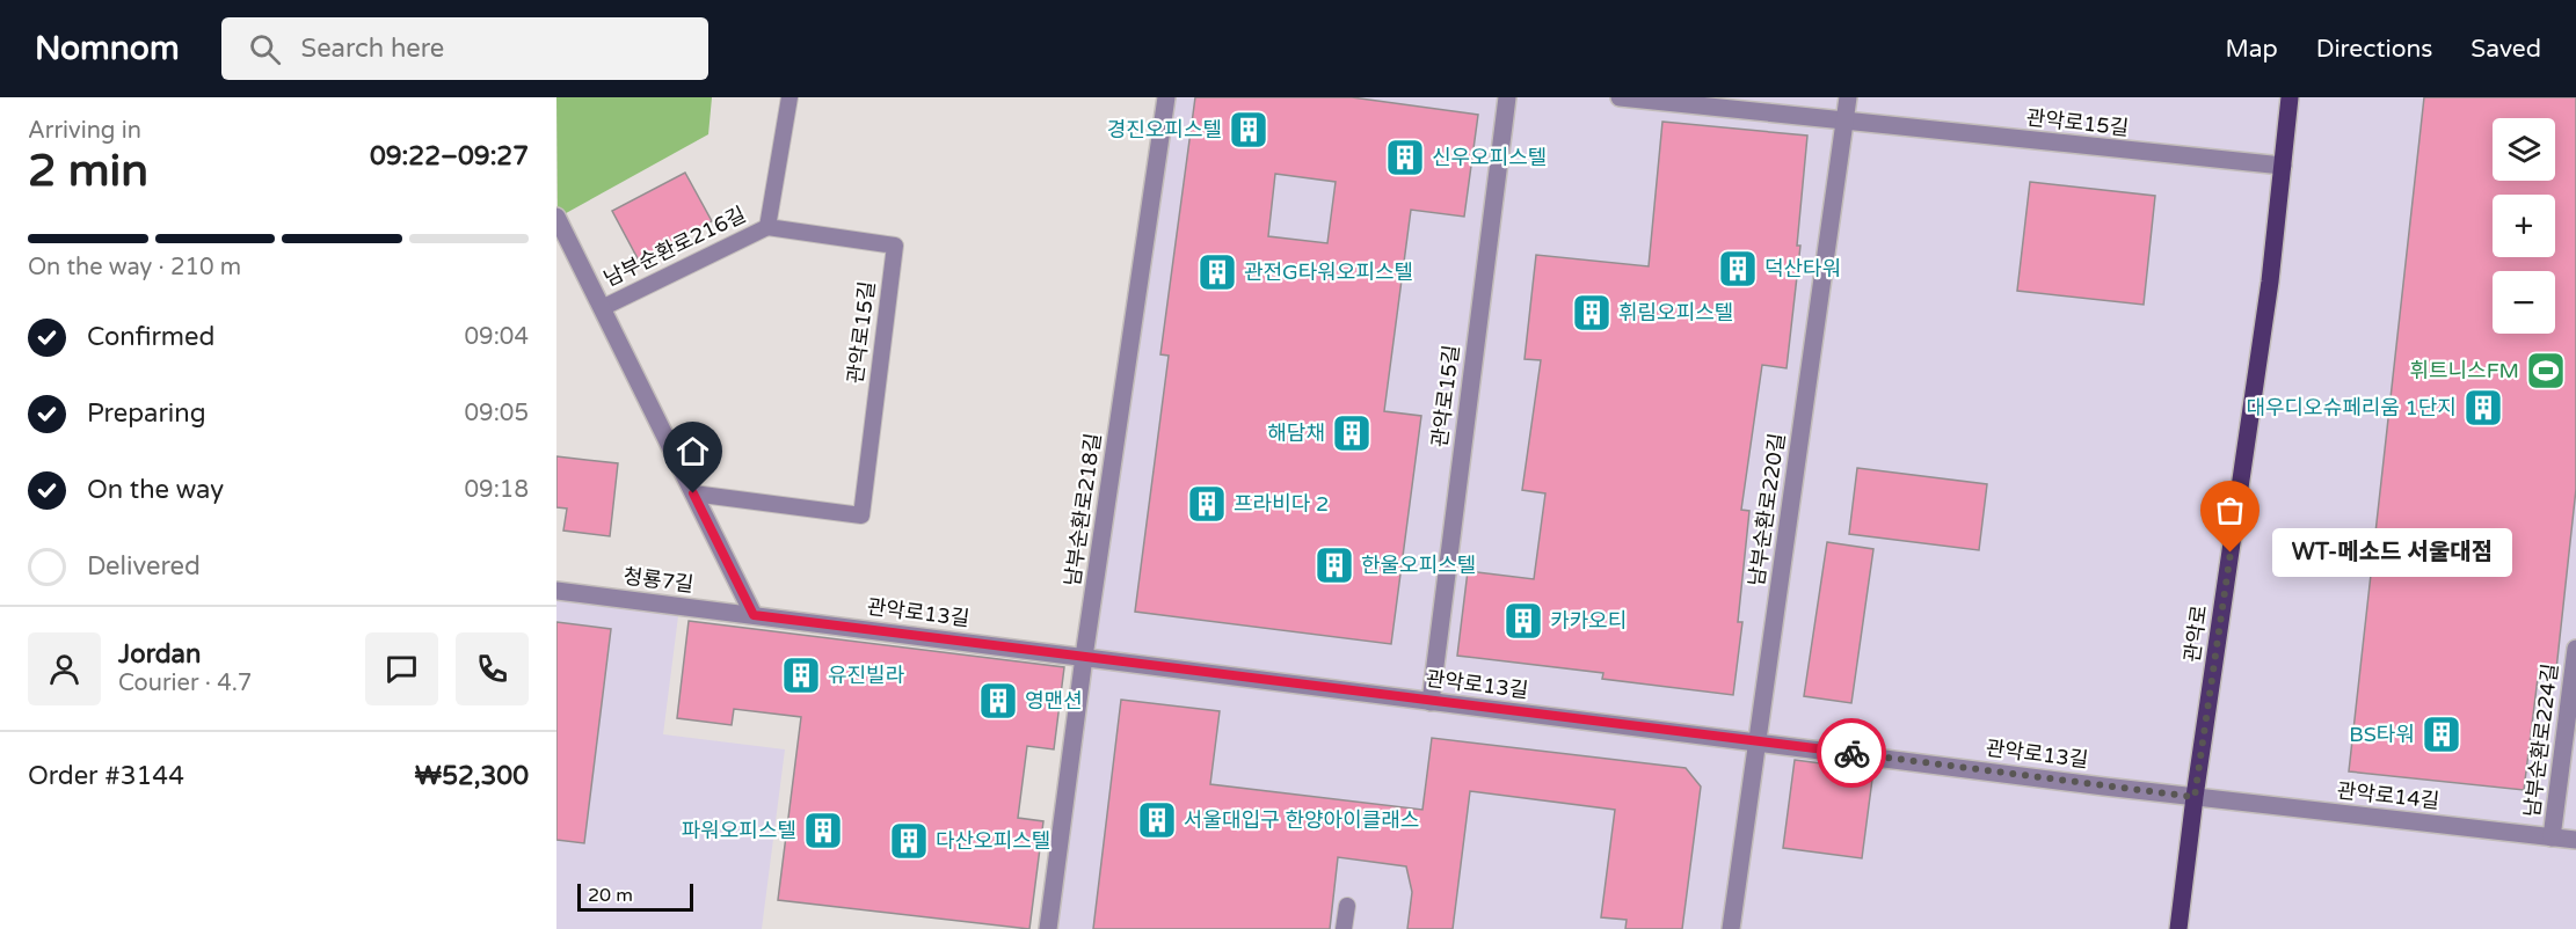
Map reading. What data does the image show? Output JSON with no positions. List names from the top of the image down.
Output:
{
  "streets": {
    "main road": ["관악로"],
    "street": [
      "관악로15길",
      "남부순환로216길",
      "남부순환로218길",
      "남부순환로220길",
      "청룡7길",
      "관악로13길",
      "남부순환로224길",
      "관악로14길"
    ]
  },
  "crossings": [
    ["관악로15길", "남부순환로216길"],
    ["관악로15길", "남부순환로220길"],
    ["관악로15길", "관악로13길"],
    ["관악로15길", "관악로"],
    ["남부순환로216길", "청룡7길"],
    ["남부순환로216길", "관악로13길"],
    ["남부순환로218길", "관악로13길"],
    ["남부순환로220길", "관악로13길"],
    ["청룡7길", "관악로13길"],
    ["관악로13길", "관악로"],
    ["관악로13길", "관악로14길"],
    ["관악로", "관악로14길"],
    ["남부순환로224길", "관악로14길"]
  ],
  "places": {
    "building": [
      "경진오피스텔",
      "신우오피스텔",
      "덕산타워",
      "관전G타워오피스텔",
      "휘림오피스텔",
      "대우디오슈페리움 1단지",
      "해담채",
      "프라비다 2",
      "한울오피스텔",
      "카카오티",
      "유진빌라",
      "영맨션",
      "BS타워",
      "서울대입구 한양아이클래스",
      "파워오피스텔",
      "다산오피스텔"
    ],
    "sports": ["휘트니스FM"],
    "other": ["WT-메소드 서울대점"]
  },
  "scale_bar": "20 m",
  "page": {
    "header": "Nomnom",
    "search": "Search here",
    "nav": ["Map", "Directions", "Saved"],
    "heading": ["2 min", "Arriving in", "09:22–09:27"],
    "panel": [
      "Jordan",
      "Courier · 4.7",
      "Order #3144",
      "₩52,300"
    ],
    "map_buttons": ["+", "−"],
    "bar": "On the way · 210 m",
    "list": [
      ["Confirmed", "09:04"],
      ["Preparing", "09:05"],
      ["On the way", "09:18"],
      "Delivered"
    ],
    "bubble": "WT-메소드 서울대점",
    "scale": "20 m"
  }
}
